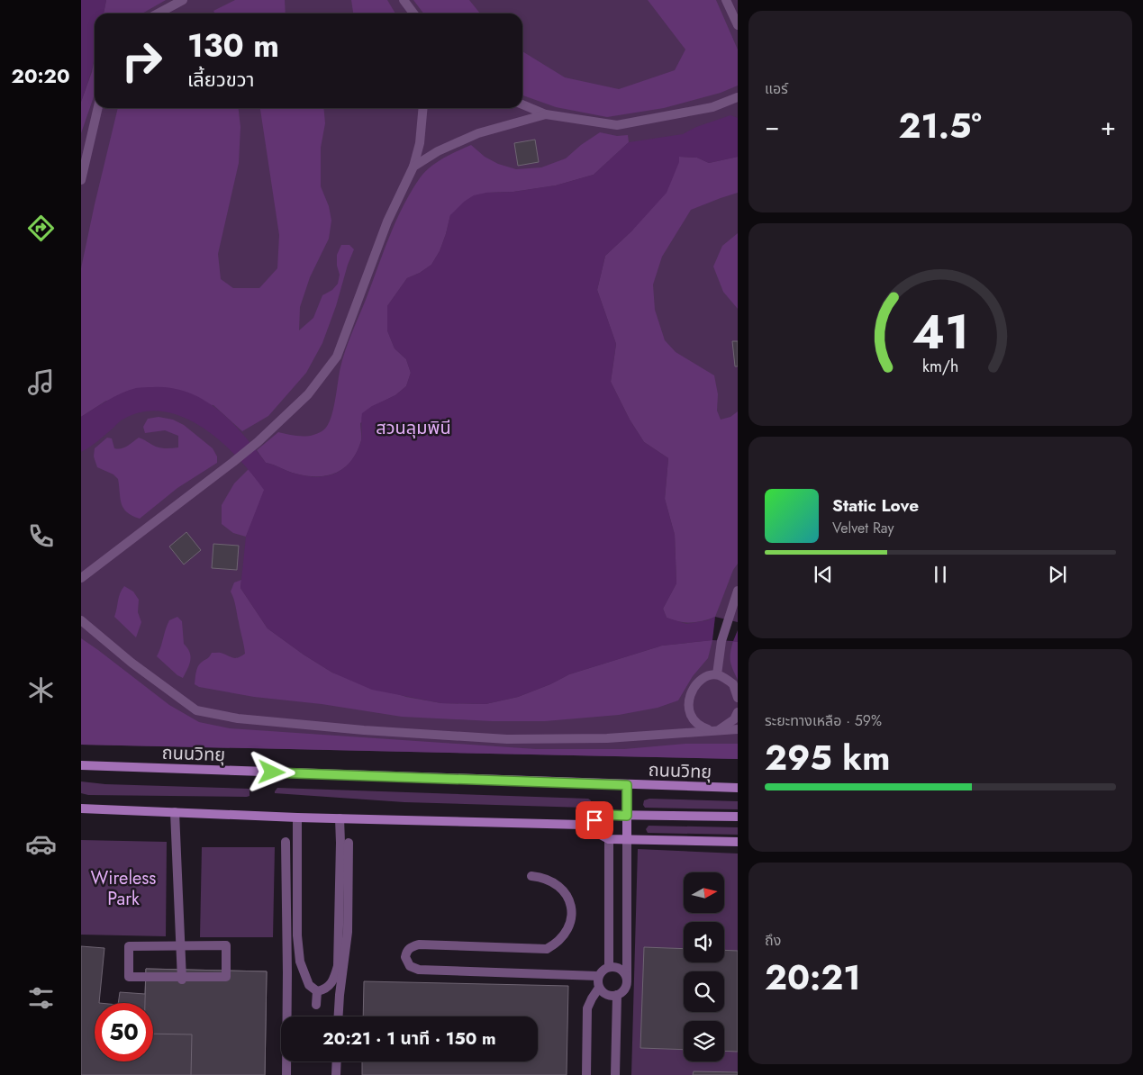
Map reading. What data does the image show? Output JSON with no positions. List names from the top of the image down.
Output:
{
  "streets": {
    "main road": ["ถนนวิทยุ"]
  },
  "parks": ["สวนลุมพินี", "Wireless Park"],
  "north": "right",
  "page": {
    "tabs": "20:20",
    "tile": [
      "แอร์",
      ["ระยะทางเหลือ · 59%", "295 km"],
      ["ถึง", "20:21"]
    ],
    "turn": ["130 m", "เลี้ยวขวา"],
    "heat": ["−", "21.5°", "+"],
    "song": ["Static Love", "Velvet Ray"],
    "limit": "50",
    "trip": "20:21 · 1 นาที · 150 m",
    "gauge": ["41", "km/h"]
  }
}
